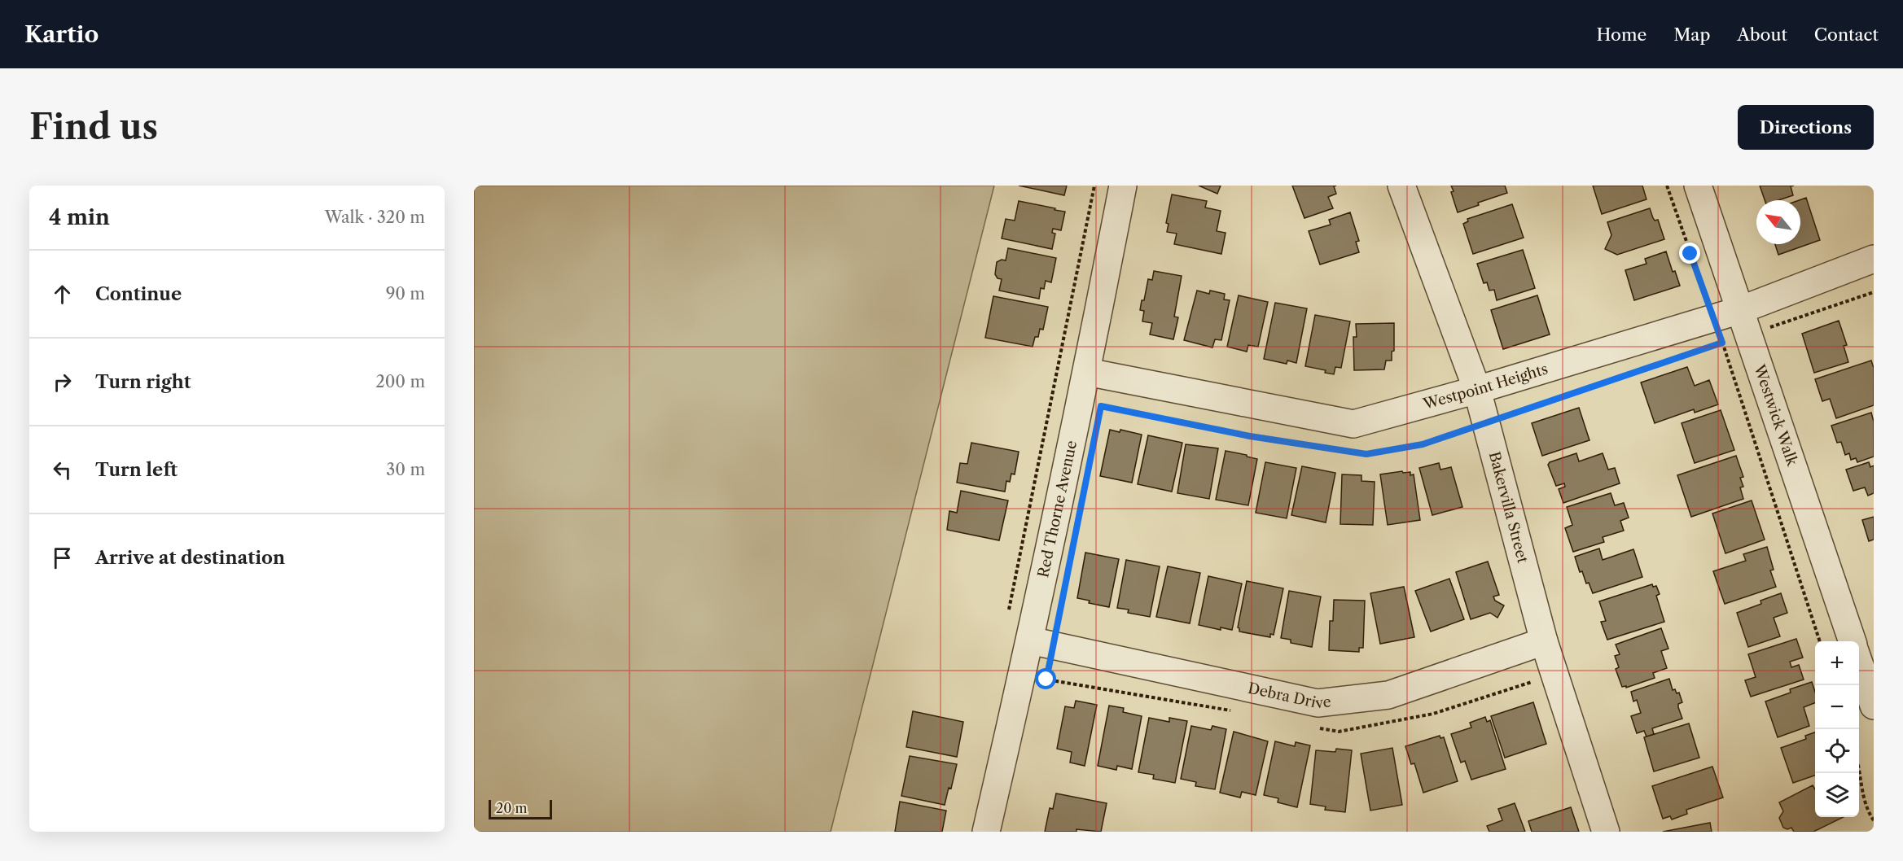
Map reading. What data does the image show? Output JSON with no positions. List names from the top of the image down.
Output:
{
  "streets": {
    "street": [
      "Westpoint Heights",
      "Westwick Walk",
      "Bakervilla Street",
      "Red Thorne Avenue",
      "Debra Drive"
    ]
  },
  "crossings": [
    ["Westpoint Heights", "Westwick Walk"],
    ["Westpoint Heights", "Bakervilla Street"],
    ["Westpoint Heights", "Red Thorne Avenue"],
    ["Bakervilla Street", "Debra Drive"],
    ["Red Thorne Avenue", "Debra Drive"]
  ],
  "scale_bar": "20 m",
  "north": "top left",
  "page": {
    "header": "Kartio",
    "nav": [
      "Home",
      "Map",
      "About",
      "Contact"
    ],
    "buttons": "Directions",
    "title": "Find us",
    "heading": ["4 min", "Walk · 320 m"],
    "list": [
      ["Continue", "90 m"],
      ["Turn right", "200 m"],
      ["Turn left", "30 m"],
      "Arrive at destination"
    ],
    "map_buttons": ["+", "−"],
    "scale": "20 m"
  }
}
